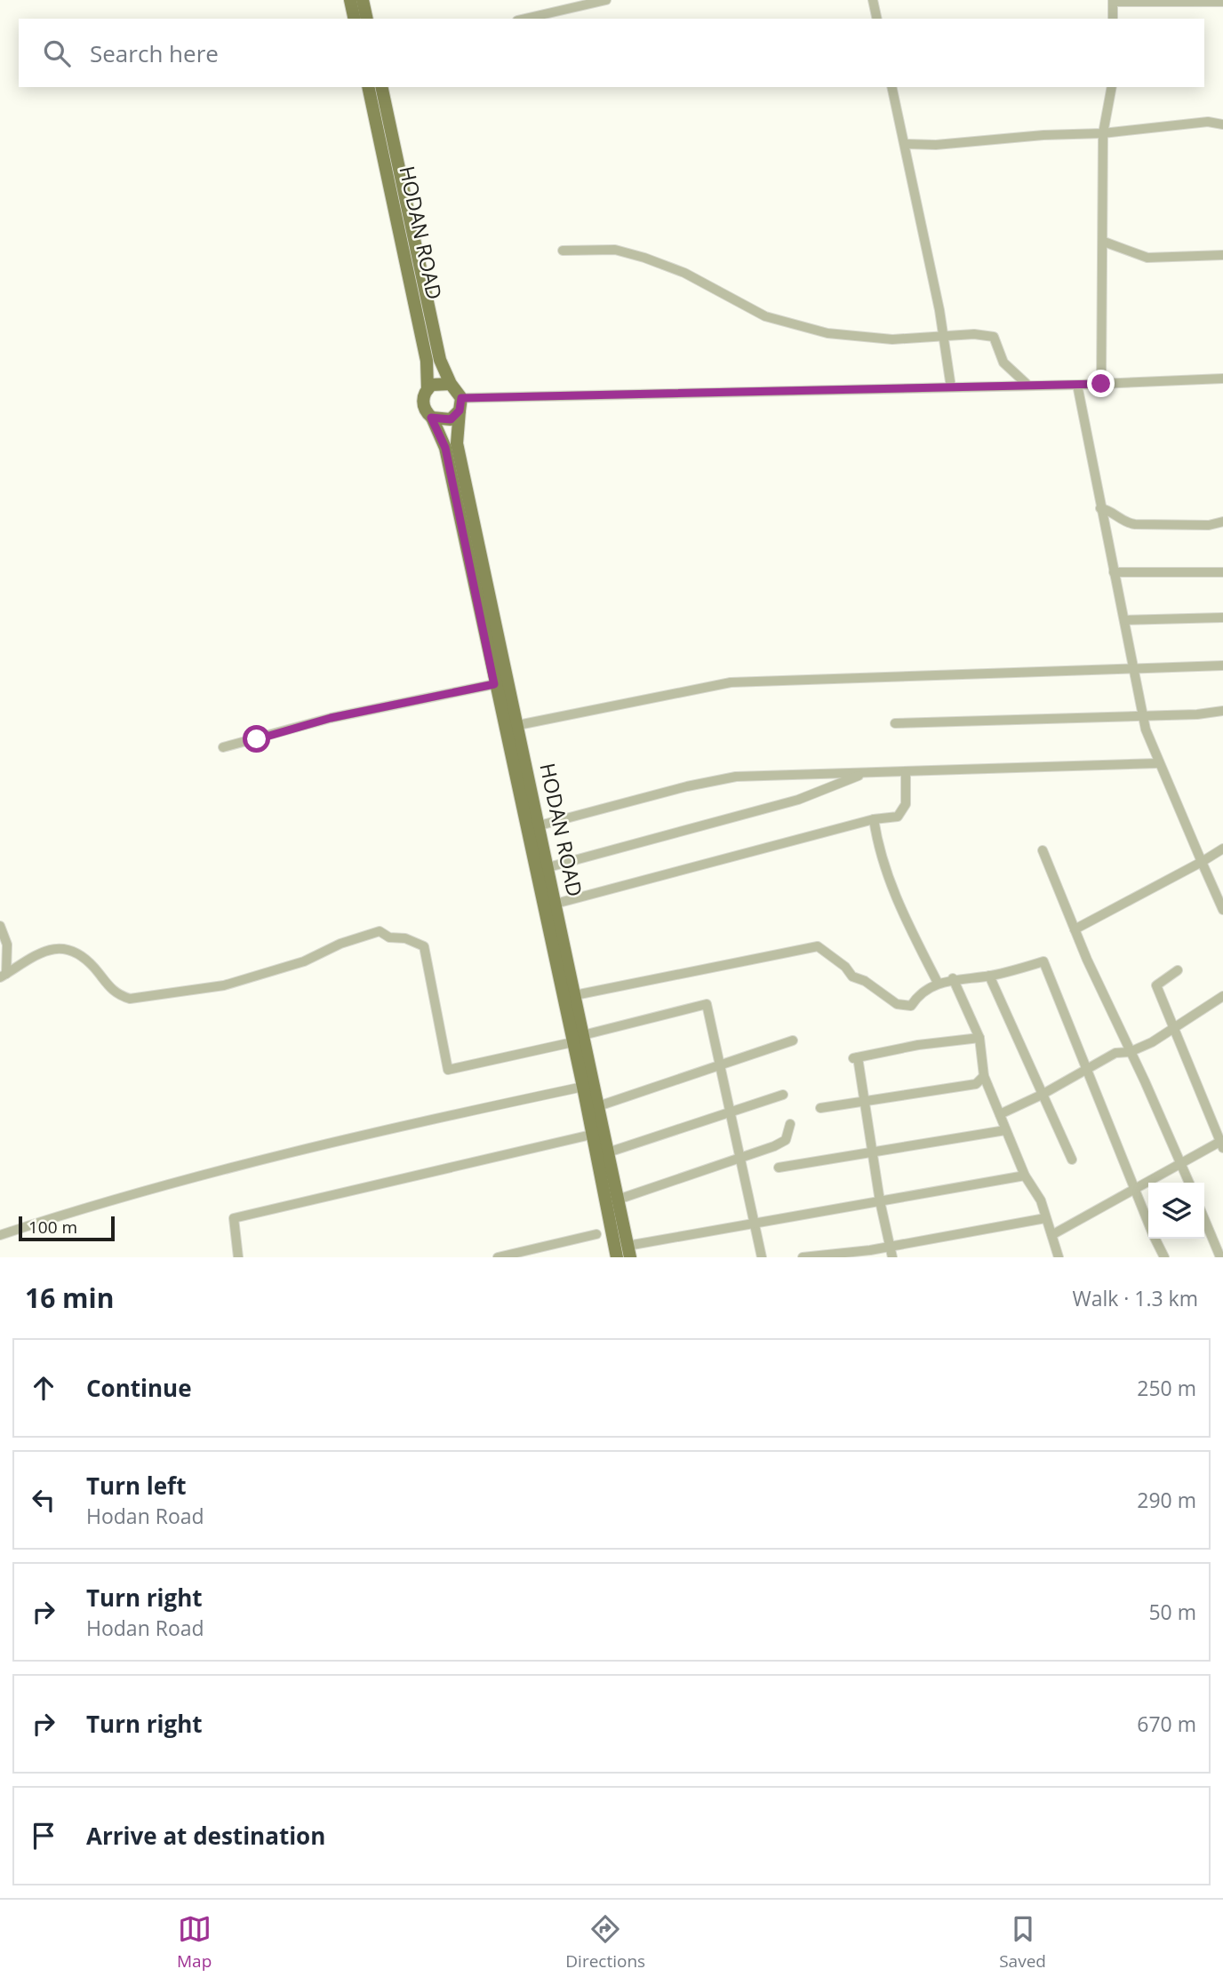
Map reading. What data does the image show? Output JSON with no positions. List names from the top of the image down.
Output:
{
  "streets": {
    "main road": ["HODAN ROAD"]
  },
  "scale_bar": "100 m",
  "page": {
    "search": "Search here",
    "scale": "100 m",
    "heading": ["16 min", "Walk · 1.3 km"],
    "list": [
      ["Continue", "250 m"],
      ["Turn left", "Hodan Road", "290 m"],
      ["Turn right", "Hodan Road", "50 m"],
      ["Turn right", "670 m"],
      "Arrive at destination"
    ],
    "nav": ["Map", "Directions", "Saved"]
  }
}
